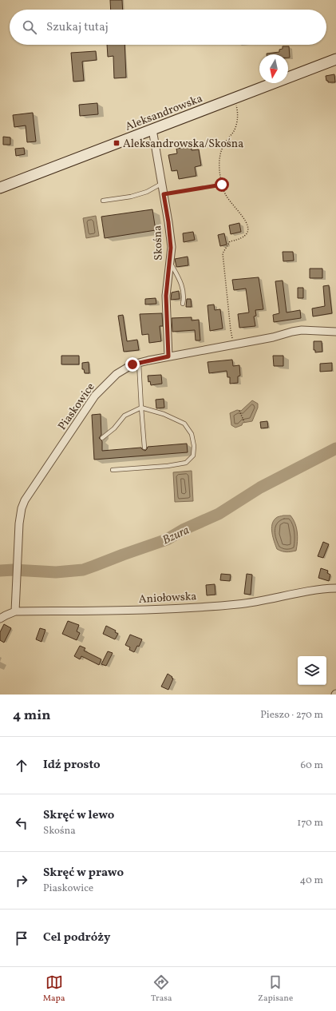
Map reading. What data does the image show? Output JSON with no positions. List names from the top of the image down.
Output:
{
  "streets": {
    "main road": ["Aleksandrowska"],
    "street": ["Skośna", "Piaskowice", "Aniołowska"]
  },
  "crossings": [
    ["Aleksandrowska", "Skośna"],
    ["Skośna", "Piaskowice"],
    ["Piaskowice", "Aniołowska"]
  ],
  "water": ["Bzura"],
  "places": {
    "transit": ["Aleksandrowska/Skośna"]
  },
  "north": "bottom",
  "page": {
    "search": "Szukaj tutaj",
    "heading": ["4 min", "Pieszo · 270 m"],
    "list": [
      ["Idź prosto", "60 m"],
      ["Skręć w lewo", "Skośna", "170 m"],
      ["Skręć w prawo", "Piaskowice", "40 m"],
      "Cel podróży"
    ],
    "nav": ["Mapa", "Trasa", "Zapisane"]
  }
}
